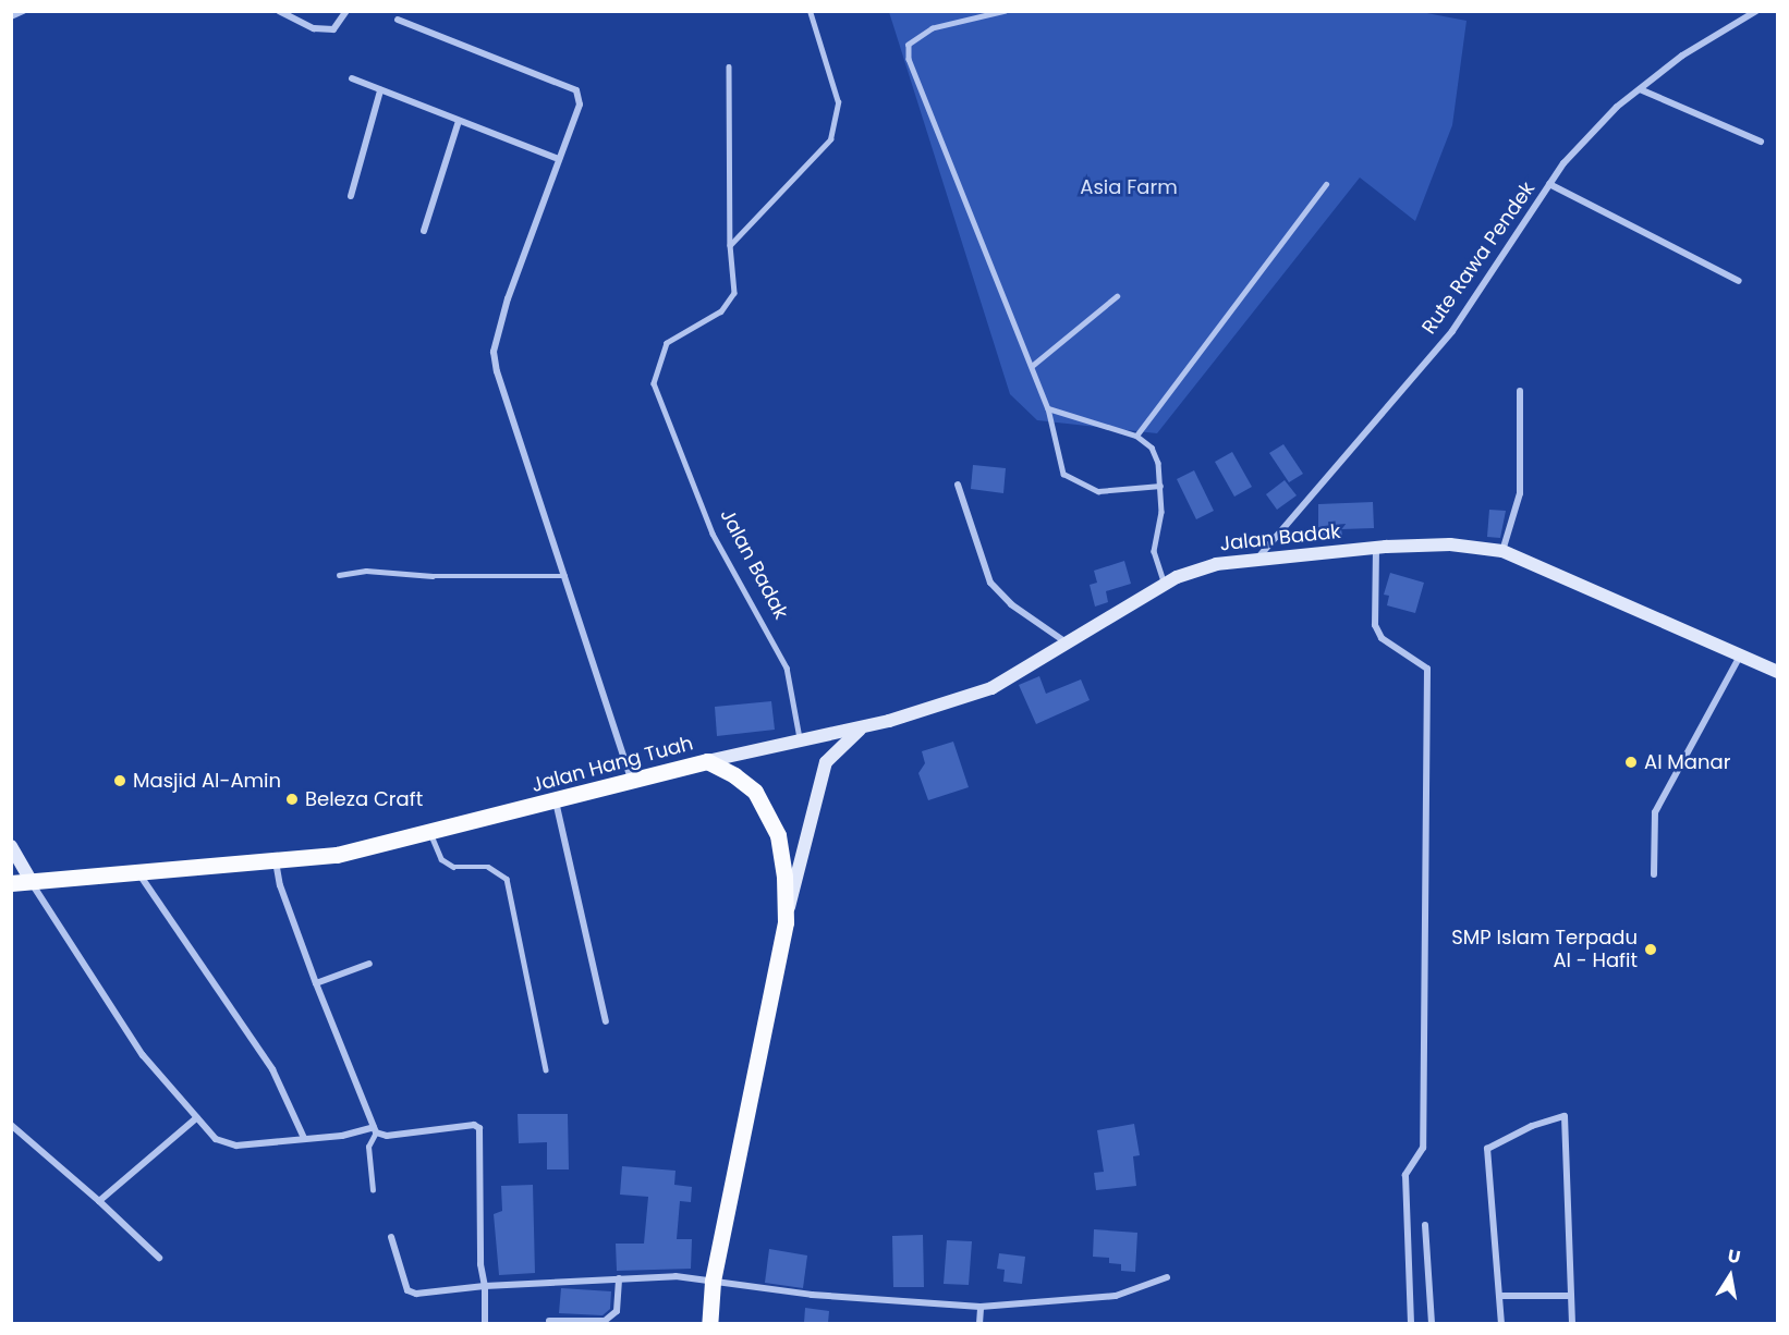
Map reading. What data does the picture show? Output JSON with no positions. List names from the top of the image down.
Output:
{
  "streets": {
    "main road": ["Jalan Hang Tuah"],
    "street": ["Rute Rawa Pendek", "Jalan Badak"]
  },
  "crossings": [
    ["Rute Rawa Pendek", "Jalan Badak"],
    ["Jalan Badak", "Jalan Hang Tuah"]
  ],
  "parks": ["Asia Farm"],
  "places": [
    "Al Manar",
    "Masjid Al-Amin",
    "Beleza Craft",
    "SMP Islam Terpadu Al - Hafit"
  ],
  "north": "top"
}
